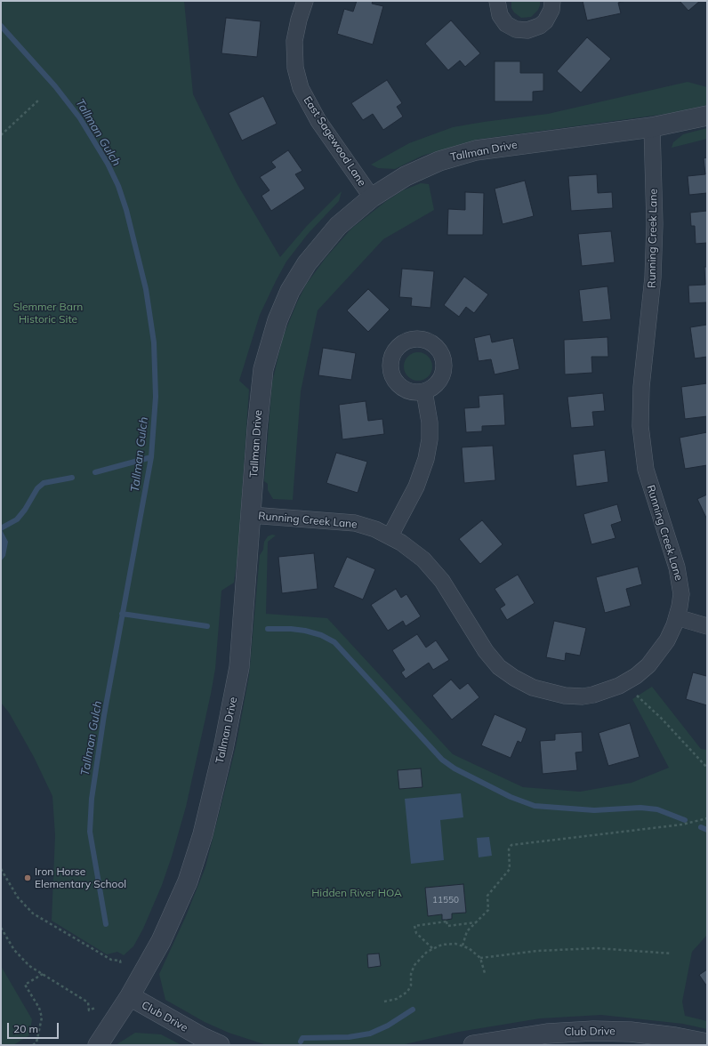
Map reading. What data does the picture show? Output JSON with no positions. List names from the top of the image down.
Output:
{
  "streets": {
    "street": [
      "East Sagewood Lane",
      "Tallman Drive",
      "Running Creek Lane",
      "Club Drive"
    ]
  },
  "crossings": [
    ["East Sagewood Lane", "Tallman Drive"],
    ["Tallman Drive", "Running Creek Lane"],
    ["Tallman Drive", "Club Drive"]
  ],
  "water": ["Tallman Gulch"],
  "parks": ["Slemmer Barn Historic Site", "Hidden River HOA"],
  "places": ["Iron Horse Elementary School"],
  "house_numbers": ["11550"],
  "scale_bar": "20 m"
}
